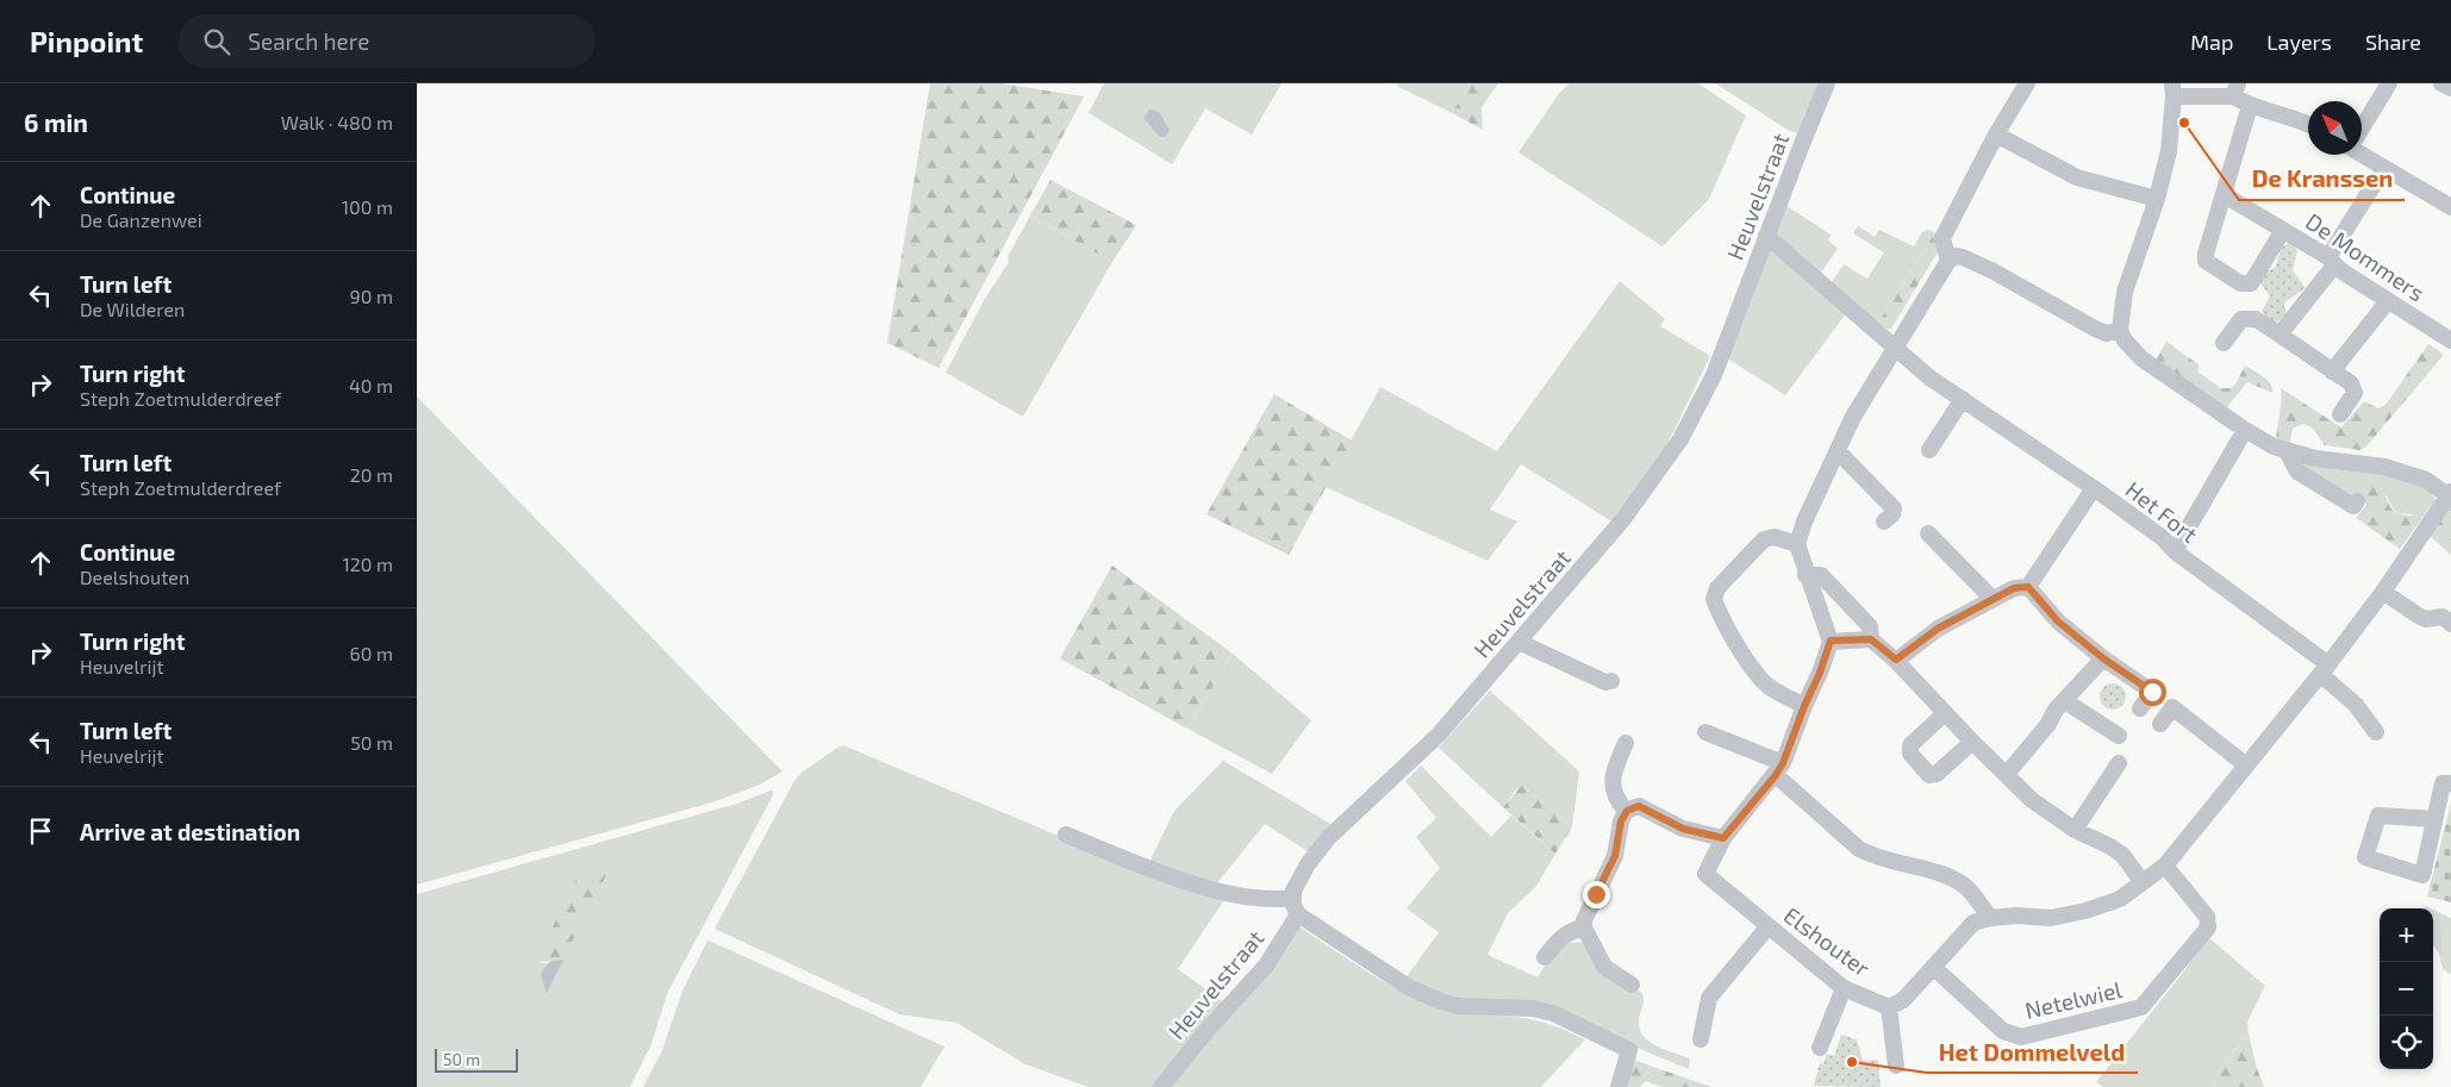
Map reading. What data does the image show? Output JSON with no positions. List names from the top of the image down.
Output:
{
  "streets": {
    "street": [
      "Heuvelstraat",
      "De Mommers",
      "Het Fort",
      "Elshouter",
      "Netelwiel"
    ]
  },
  "crossings": [
    ["Heuvelstraat", "Het Fort"]
  ],
  "places": ["De Kranssen", "Het Dommelveld"],
  "scale_bar": "50 m",
  "north": "top left",
  "page": {
    "header": "Pinpoint",
    "search": "Search here",
    "nav": ["Map", "Layers", "Share"],
    "heading": ["6 min", "Walk · 480 m"],
    "list": [
      ["Continue", "De Ganzenwei", "100 m"],
      ["Turn left", "De Wilderen", "90 m"],
      ["Turn right", "Steph Zoetmulderdreef", "40 m"],
      ["Turn left", "Steph Zoetmulderdreef", "20 m"],
      ["Continue", "Deelshouten", "120 m"],
      ["Turn right", "Heuvelrijt", "60 m"],
      ["Turn left", "Heuvelrijt", "50 m"],
      "Arrive at destination"
    ],
    "map_buttons": ["+", "−"],
    "scale": "50 m"
  }
}
